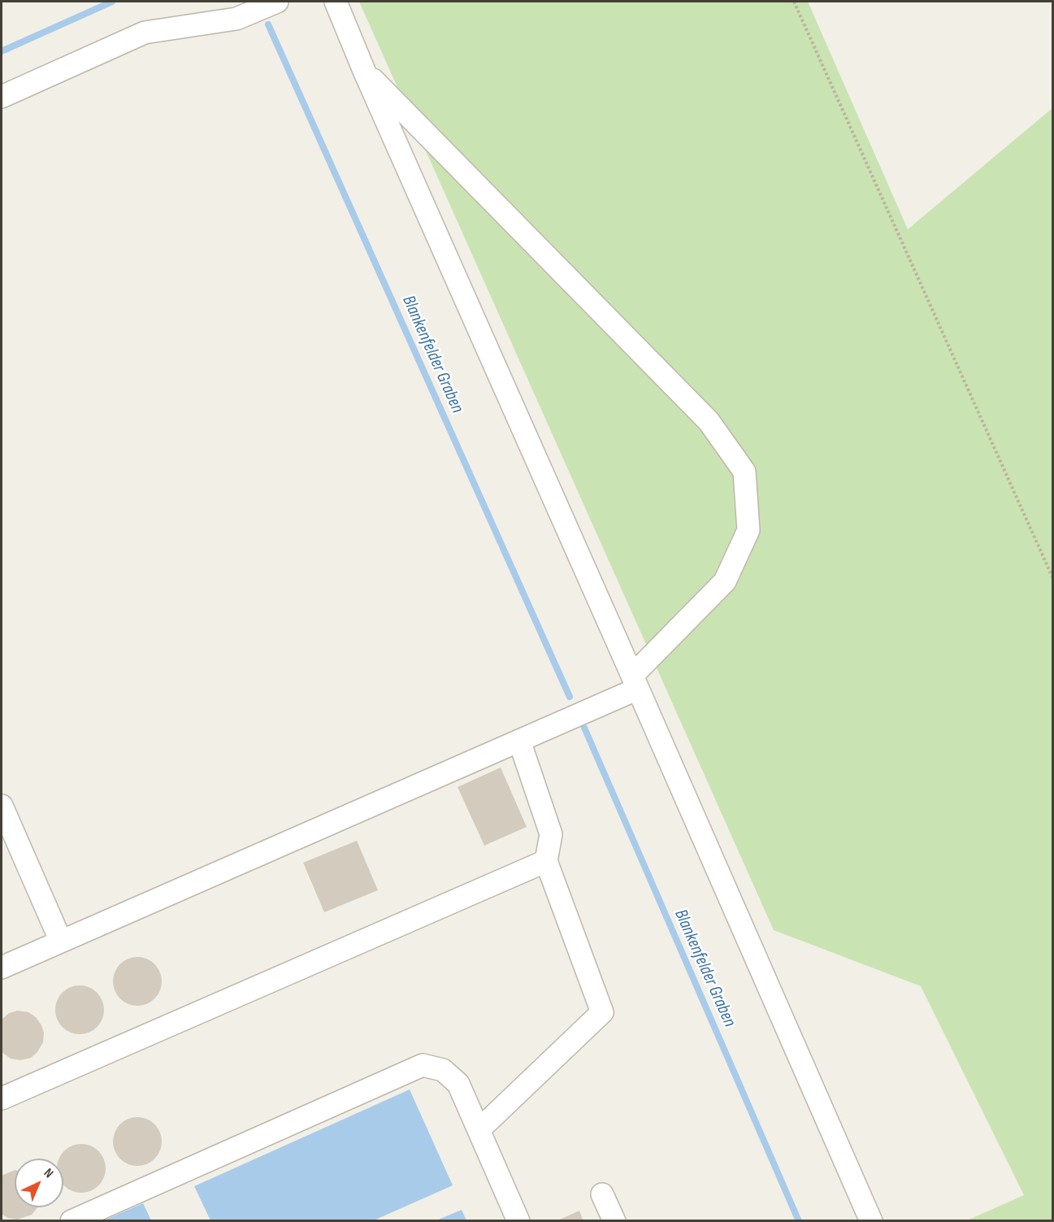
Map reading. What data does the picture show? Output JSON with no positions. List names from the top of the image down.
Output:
{
  "water": ["Blankenfelder Graben"],
  "north": "top right"
}
